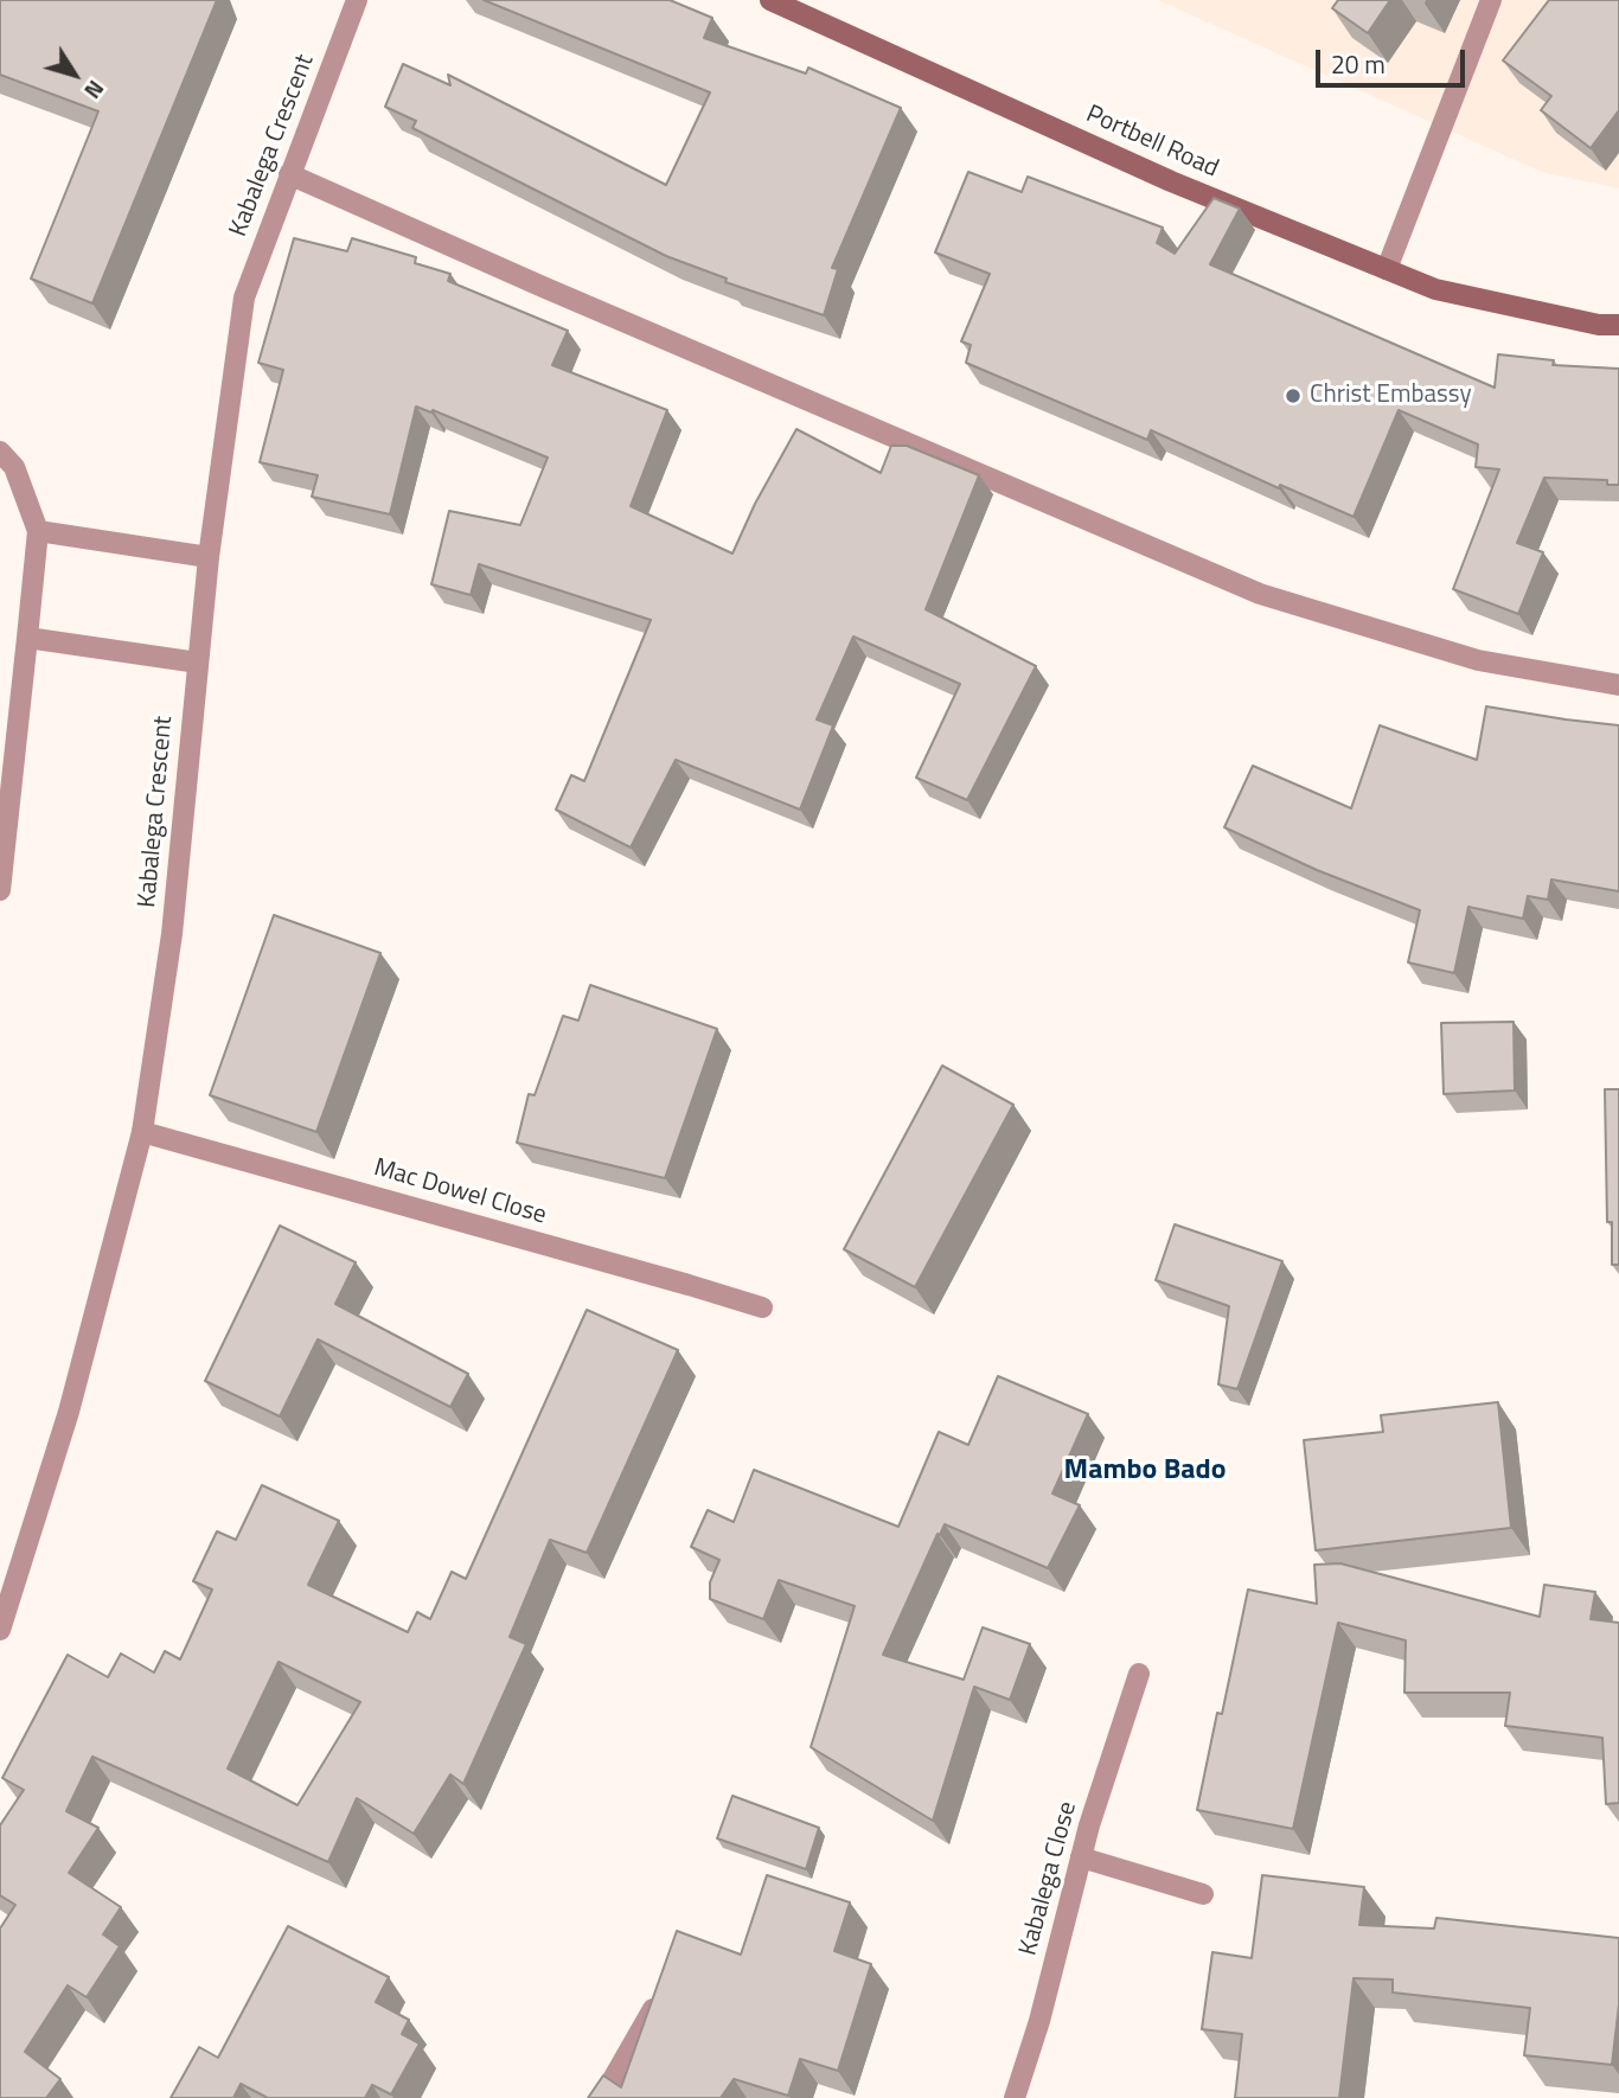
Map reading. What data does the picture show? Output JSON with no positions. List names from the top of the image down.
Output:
{
  "streets": {
    "main road": ["Portbell Road"],
    "street": ["Kabalega Crescent", "Mac Dowel Close", "Kabalega Close"]
  },
  "crossings": [
    ["Kabalega Crescent", "Mac Dowel Close"]
  ],
  "districts": ["Mambo Bado"],
  "places": ["Christ Embassy"],
  "scale_bar": "20 m",
  "north": "bottom right"
}
